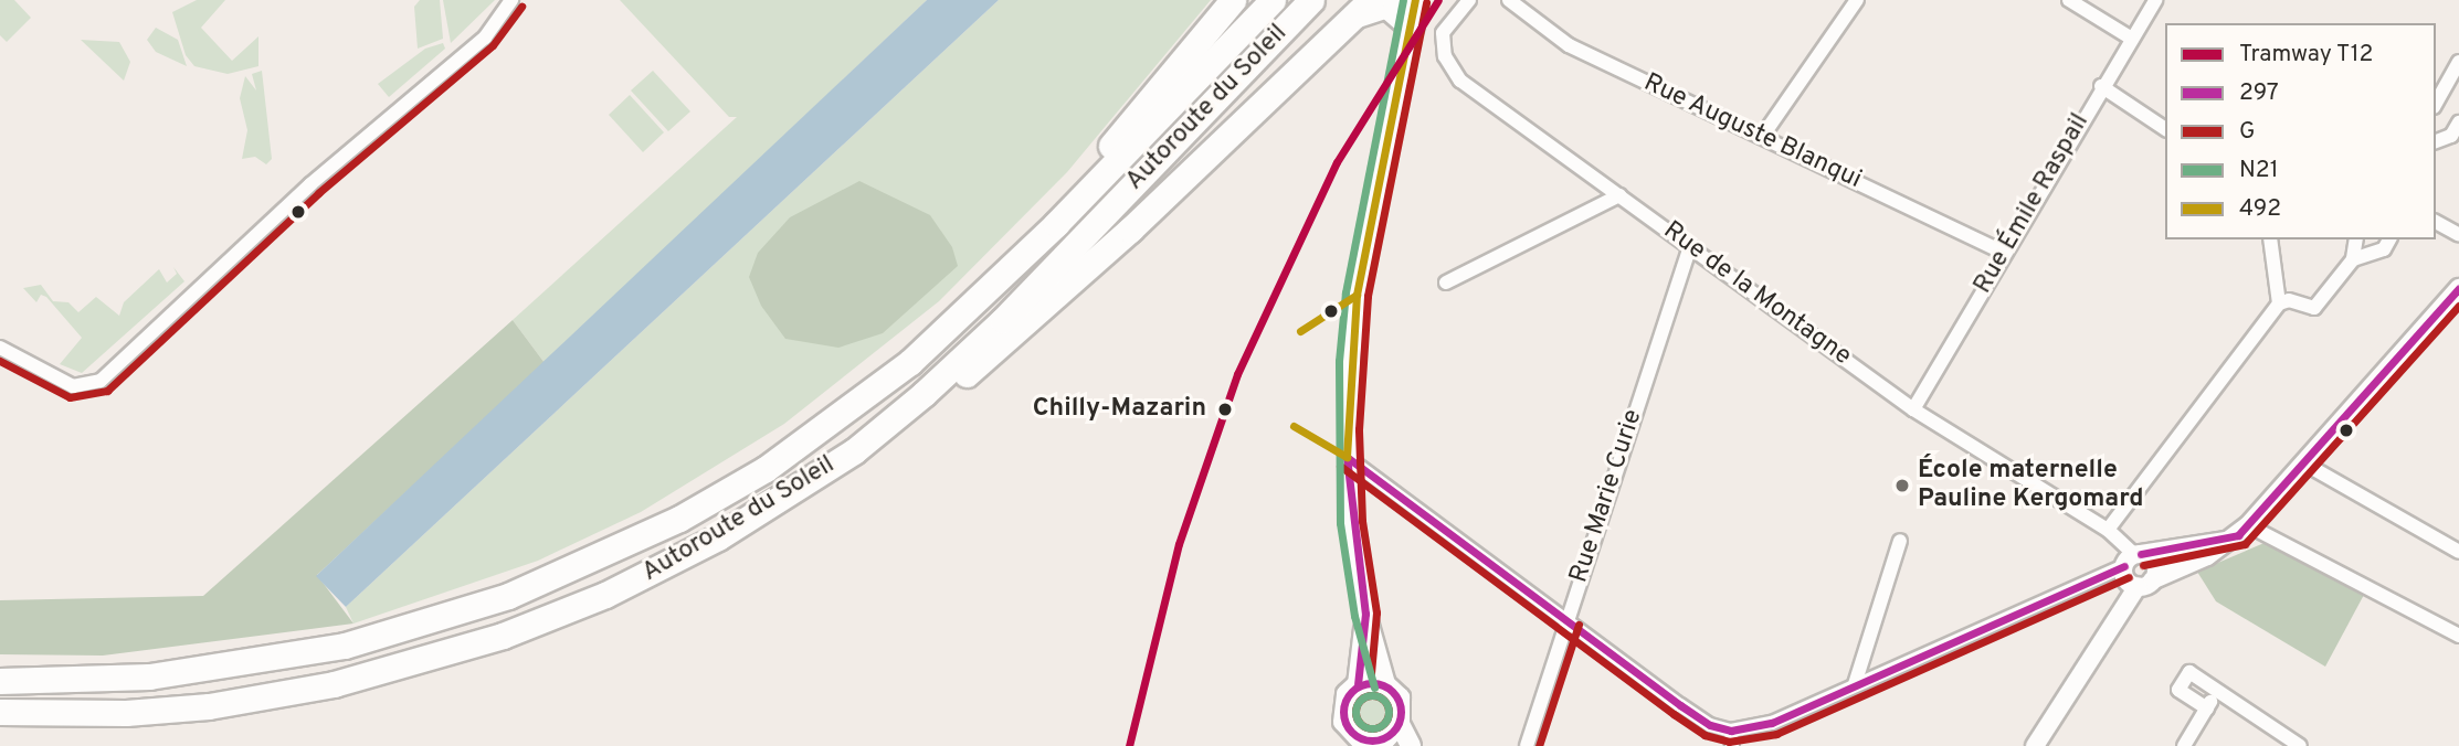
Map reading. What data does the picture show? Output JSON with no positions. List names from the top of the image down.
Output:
{
  "streets": {
    "highway": ["Autoroute du Soleil"],
    "street": [
      "Rue Auguste Blanqui",
      "Rue Émile Raspail",
      "Rue de la Montagne",
      "Rue Marie Curie"
    ]
  },
  "crossings": [
    ["Rue Auguste Blanqui", "Rue Émile Raspail"],
    ["Rue Émile Raspail", "Rue de la Montagne"],
    ["Rue de la Montagne", "Rue Marie Curie"]
  ],
  "places": ["Chilly-Mazarin", "École maternelle Pauline Kergomard"],
  "lines": [
    "tram line T12",
    "transit line N21",
    "transit line 492",
    "transit line G",
    "transit line 297"
  ],
  "legend": [
    "Tramway T12",
    "297",
    "G",
    "N21",
    "492"
  ]
}
